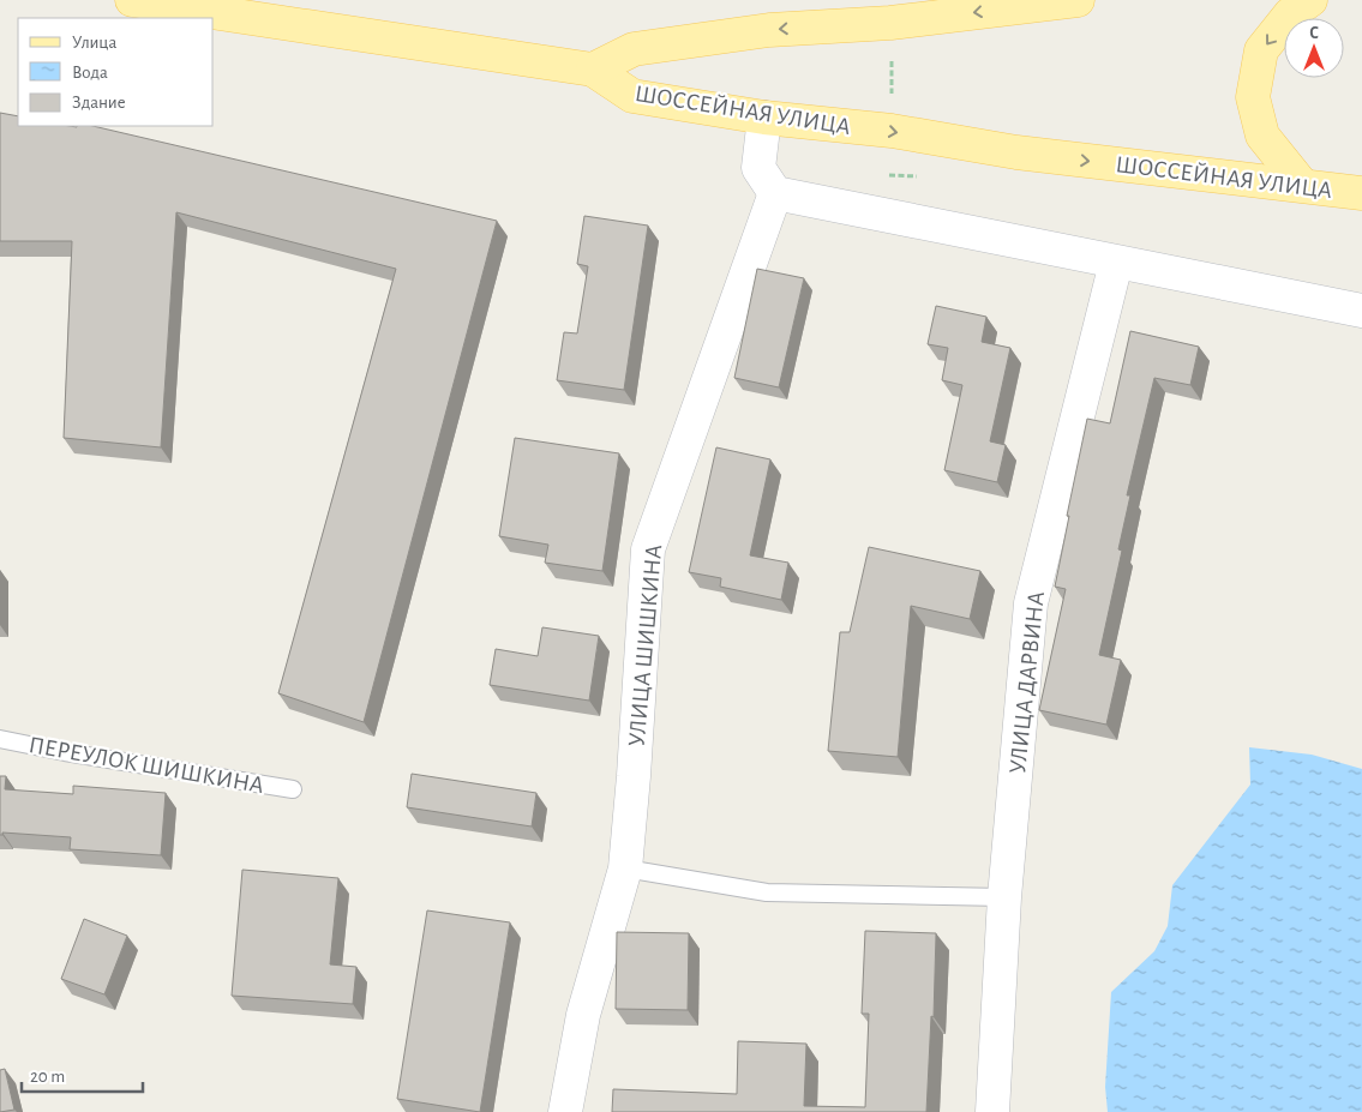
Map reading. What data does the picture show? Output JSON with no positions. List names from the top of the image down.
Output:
{
  "streets": {
    "main road": ["ШОССЕЙНАЯ УЛИЦА"],
    "street": ["УЛИЦА ШИШКИНА", "УЛИЦА ДАРВИНА"],
    "lane": ["ПЕРЕУЛОК ШИШКИНА"]
  },
  "legend": ["Улица", "Вода", "Здание"],
  "scale_bar": "20 m",
  "north": "top"
}
